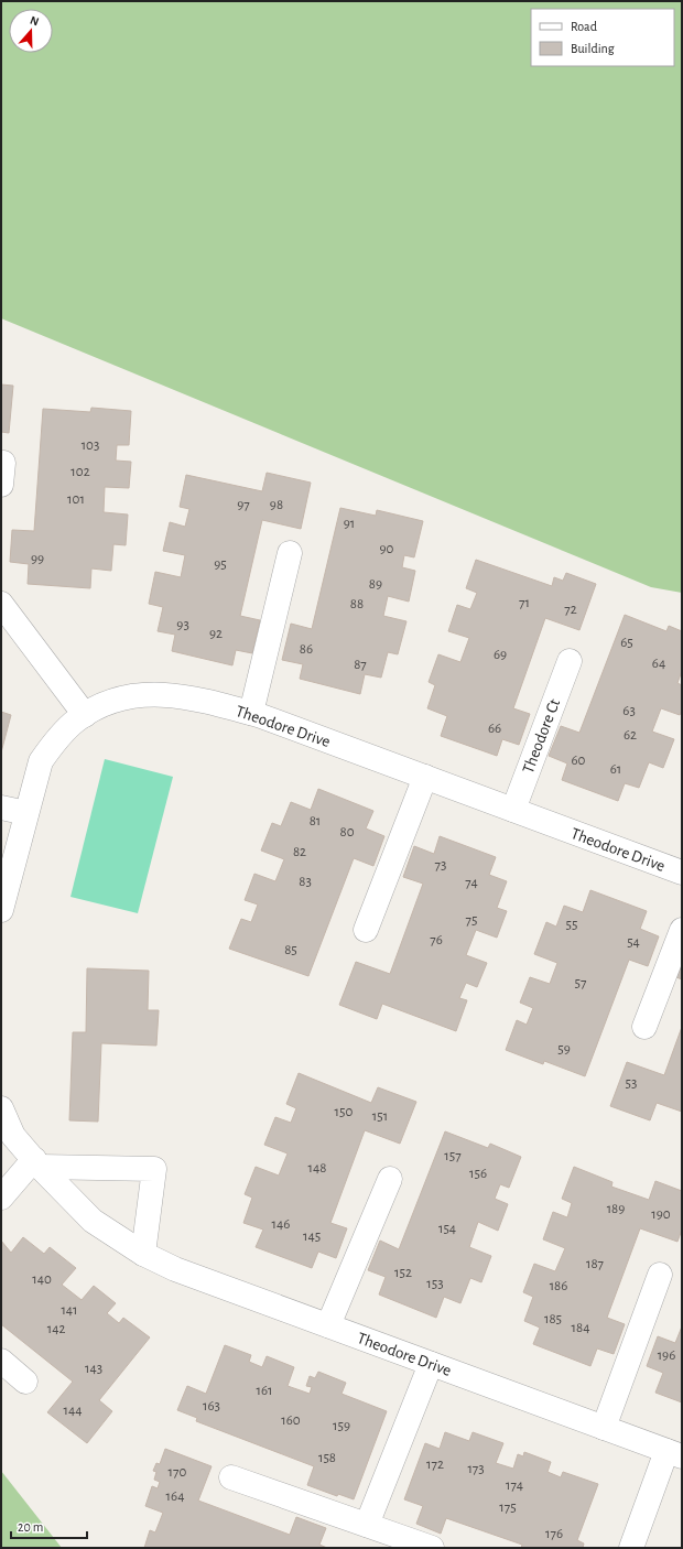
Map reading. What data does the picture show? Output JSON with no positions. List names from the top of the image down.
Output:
{
  "streets": {
    "street": ["Theodore Drive", "Theodore Ct"]
  },
  "crossings": [
    ["Theodore Drive", "Theodore Ct"]
  ],
  "house_numbers": [
    "103",
    "102",
    "101",
    "97",
    "98",
    "91",
    "90",
    "99",
    "95",
    "89",
    "71",
    "88",
    "72",
    "93",
    "92",
    "65",
    "86",
    "69",
    "64",
    "87",
    "63",
    "66",
    "62",
    "60",
    "61",
    "81",
    "80",
    "82",
    "73",
    "83",
    "74",
    "75",
    "55",
    "76",
    "54",
    "85",
    "57",
    "59",
    "53",
    "150",
    "151",
    "157",
    "148",
    "156",
    "189",
    "190",
    "146",
    "154",
    "145",
    "187",
    "152",
    "140",
    "153",
    "186",
    "141",
    "185",
    "184",
    "142",
    "196",
    "143",
    "161",
    "163",
    "144",
    "160",
    "159",
    "158",
    "172",
    "173",
    "170",
    "174",
    "164",
    "175",
    "176"
  ],
  "legend": ["Road", "Building"],
  "scale_bar": "20 m",
  "north": "top"
}
